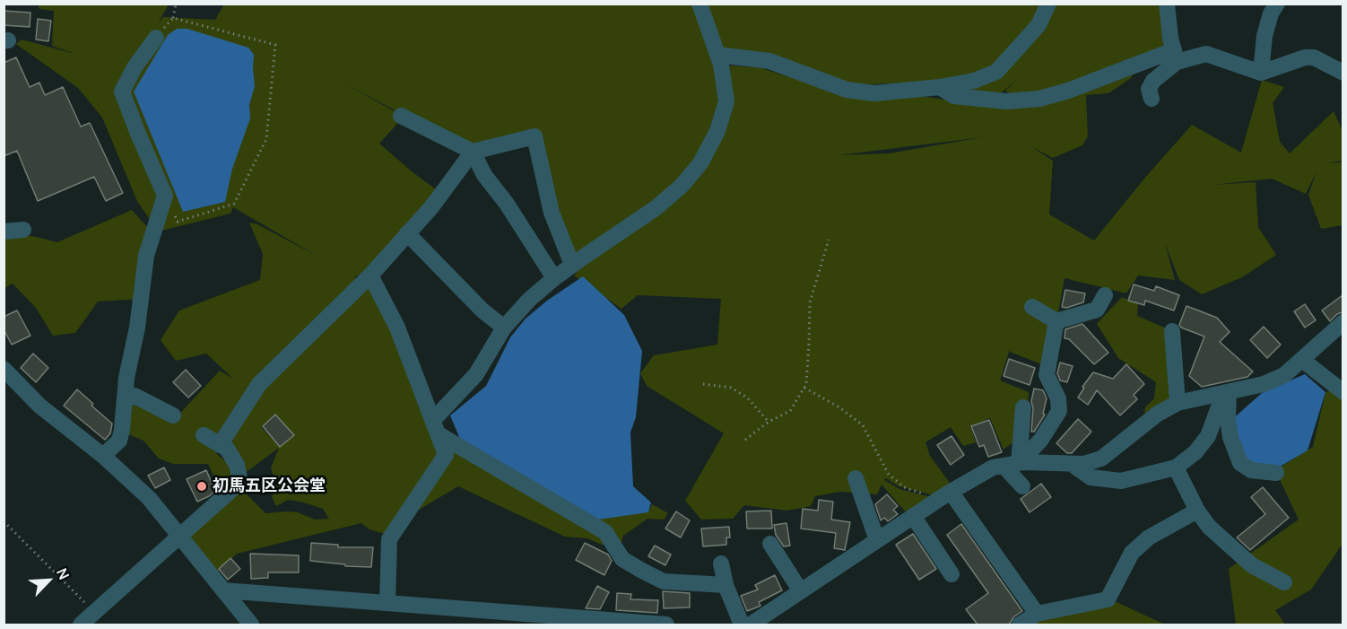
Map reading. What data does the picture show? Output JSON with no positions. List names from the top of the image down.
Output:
{
  "places": ["初馬五区公会堂"],
  "north": "top right"
}
